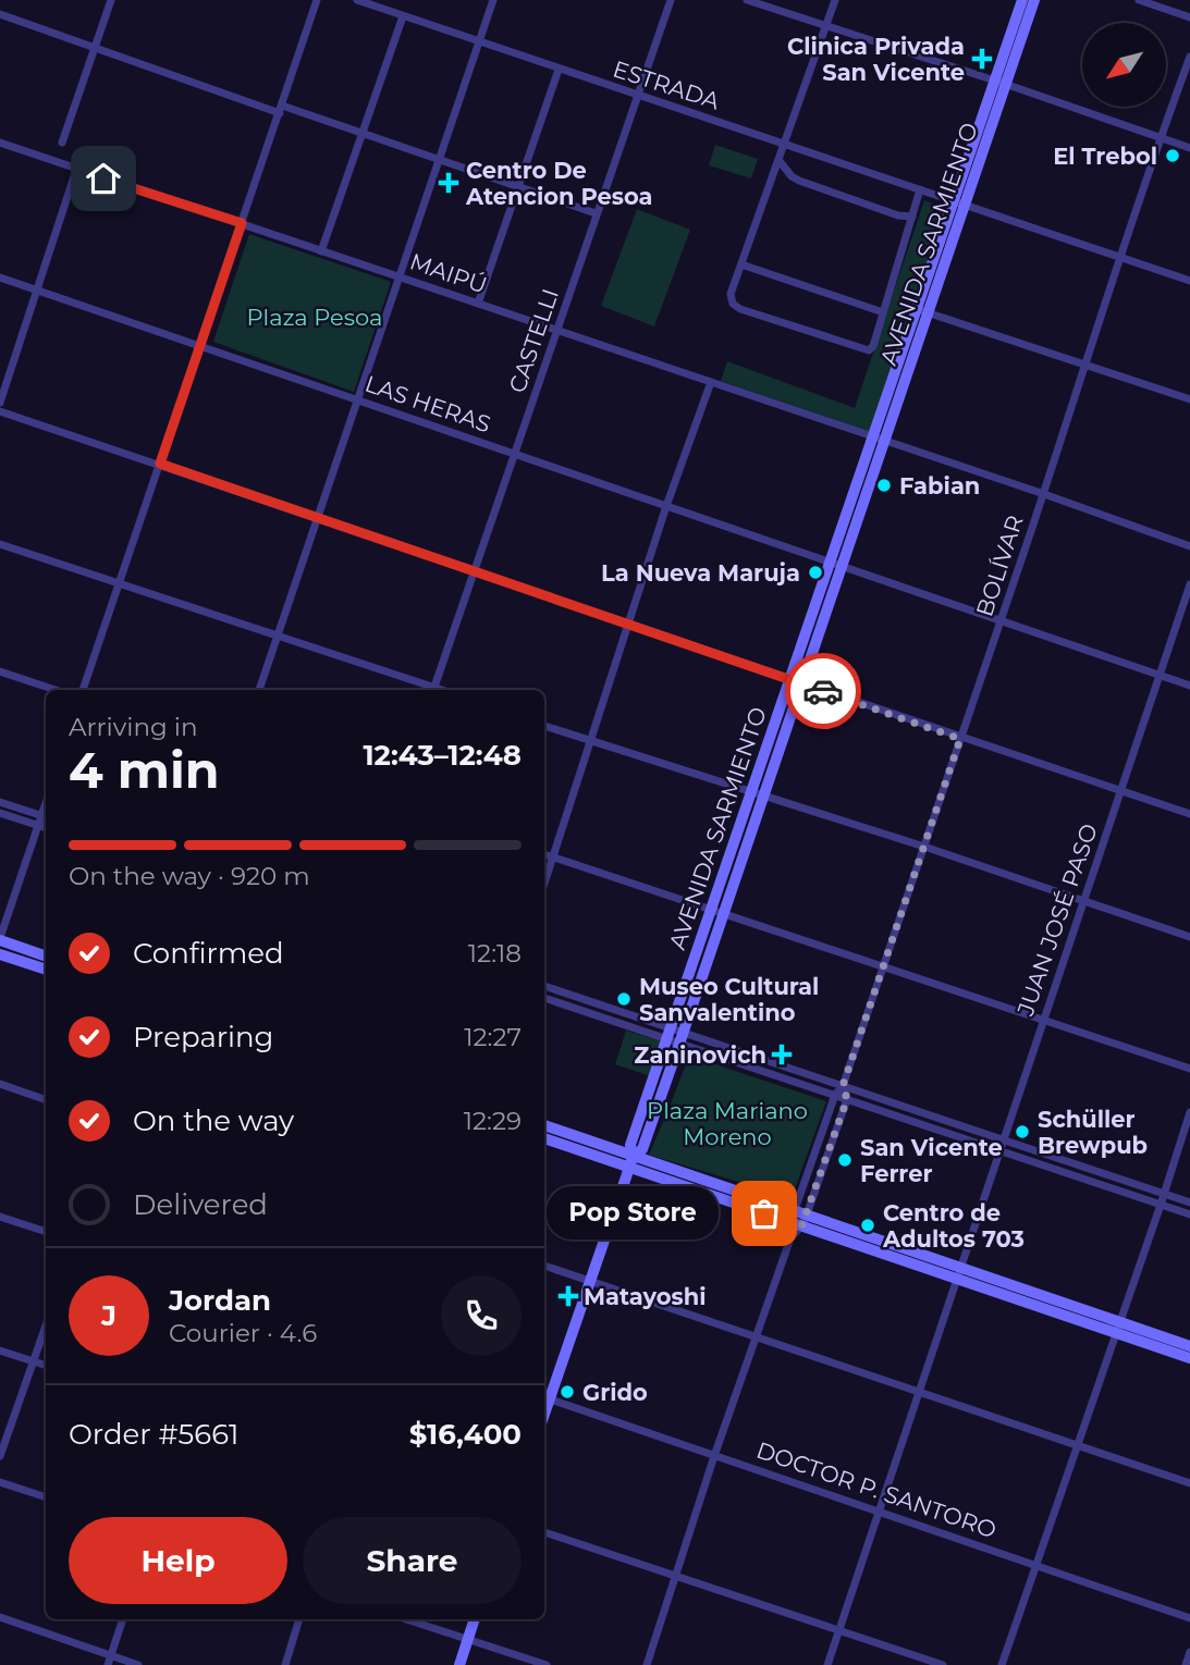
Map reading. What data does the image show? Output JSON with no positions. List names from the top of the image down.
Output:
{
  "streets": {
    "main road": ["AVENIDA SARMIENTO"],
    "street": [
      "ESTRADA",
      "MAIPÚ",
      "CASTELLI",
      "LAS HERAS",
      "BOLÍVAR",
      "JUAN JOSÉ PASO",
      "DOCTOR P. SANTORO"
    ]
  },
  "crossings": [
    ["ESTRADA", "AVENIDA SARMIENTO"],
    ["ESTRADA", "CASTELLI"],
    ["ESTRADA", "BOLÍVAR"],
    ["AVENIDA SARMIENTO", "MAIPÚ"],
    ["AVENIDA SARMIENTO", "LAS HERAS"],
    ["MAIPÚ", "CASTELLI"],
    ["MAIPÚ", "BOLÍVAR"],
    ["CASTELLI", "LAS HERAS"],
    ["LAS HERAS", "BOLÍVAR"],
    ["LAS HERAS", "JUAN JOSÉ PASO"],
    ["BOLÍVAR", "DOCTOR P. SANTORO"],
    ["JUAN JOSÉ PASO", "DOCTOR P. SANTORO"]
  ],
  "parks": ["Plaza Pesoa", "Plaza Mariano Moreno"],
  "places": {
    "health": [
      "Clinica Privada San Vicente",
      "Centro De Atencion Pesoa",
      "Zaninovich",
      "Matayoshi"
    ],
    "other": [
      "El Trebol",
      "Fabian",
      "La Nueva Maruja",
      "Museo Cultural Sanvalentino",
      "Schüller Brewpub",
      "San Vicente Ferrer",
      "Pop Store",
      "Centro de Adultos 703",
      "Grido"
    ]
  },
  "north": "bottom left",
  "page": {
    "heading": ["4 min", "Arriving in", "12:43–12:48"],
    "panel": [
      "Jordan",
      "Courier · 4.6",
      "Order #5661",
      "$16,400"
    ],
    "bar": "On the way · 920 m",
    "list": [
      ["Confirmed", "12:18"],
      ["Preparing", "12:27"],
      ["On the way", "12:29"],
      "Delivered"
    ],
    "bubble": "Pop Store",
    "round": "J",
    "buttons": ["Help", "Share"]
  }
}
